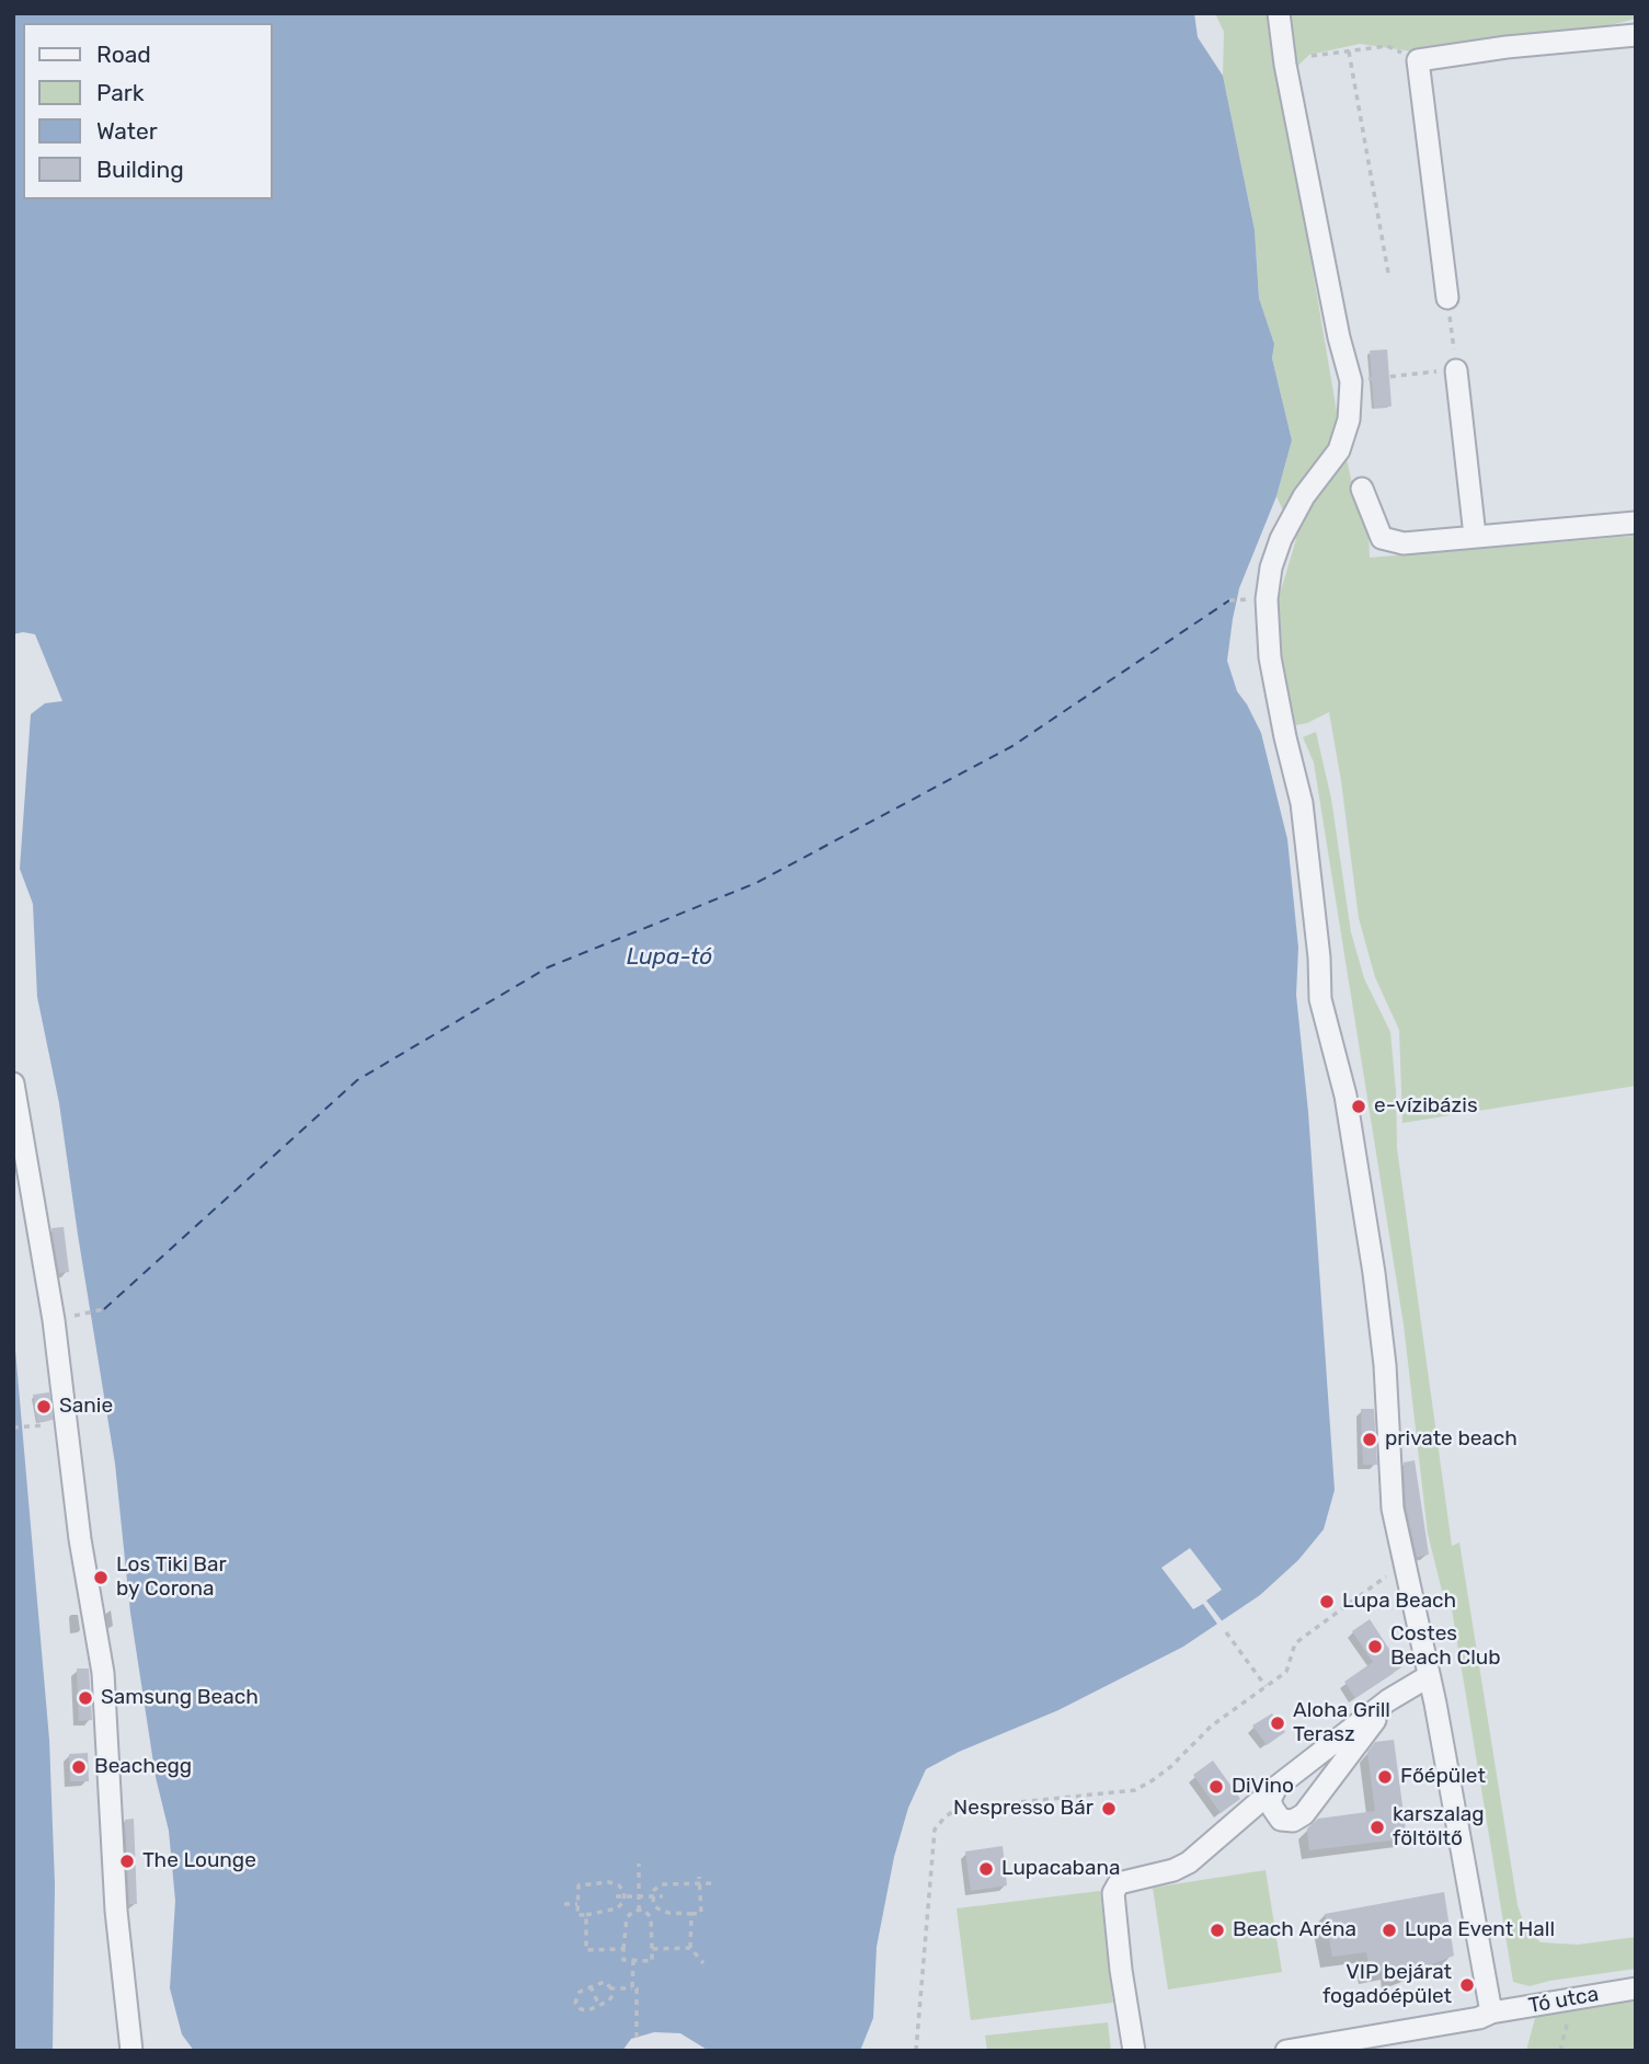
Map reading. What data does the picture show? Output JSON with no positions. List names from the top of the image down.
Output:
{
  "streets": {
    "street": ["Tó utca"]
  },
  "water": ["Lupa-tó"],
  "places": [
    "e-vízibázis",
    "Sanie",
    "private beach",
    "Los Tiki Bar by Corona",
    "Lupa Beach",
    "Costes Beach Club",
    "Samsung Beach",
    "Aloha Grill Terasz",
    "Beachegg",
    "Főépület",
    "DiVino",
    "Nespresso Bár",
    "karszalag föltöltő",
    "The Lounge",
    "Lupacabana",
    "Beach Aréna",
    "Lupa Event Hall",
    "VIP bejárat fogadóépület"
  ],
  "legend": [
    "Road",
    "Park",
    "Water",
    "Building"
  ]
}
